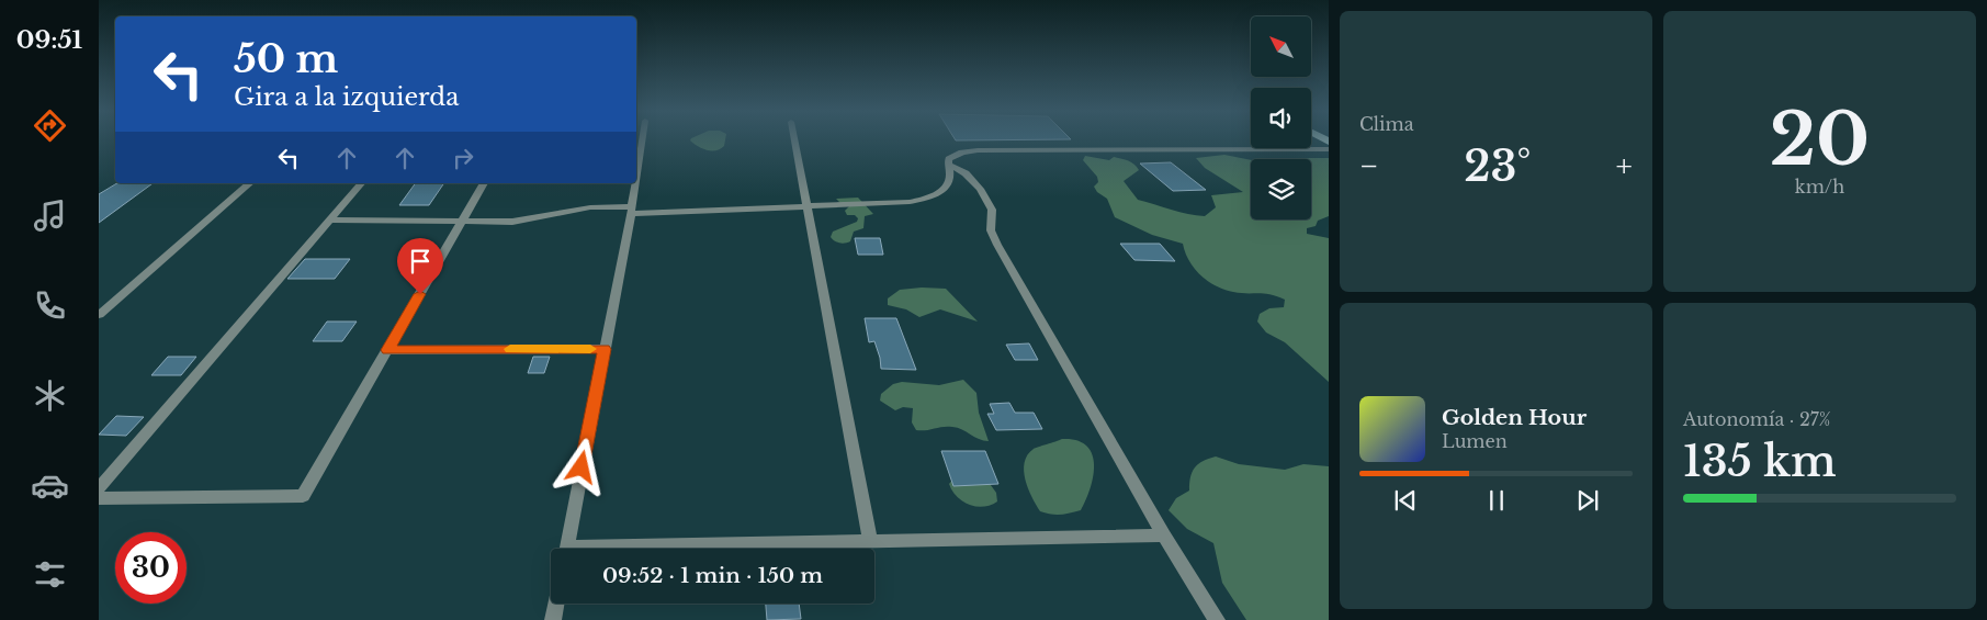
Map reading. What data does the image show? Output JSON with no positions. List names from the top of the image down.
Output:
{
  "north": "top left",
  "page": {
    "tabs": "09:51",
    "tile": [
      "Clima",
      ["20", "km/h"],
      ["Autonomía · 27%", "135 km"]
    ],
    "turn": ["50 m", "Gira a la izquierda"],
    "heat": ["−", "23°", "+"],
    "song": ["Golden Hour", "Lumen"],
    "limit": "30",
    "trip": "09:52 · 1 min · 150 m"
  }
}
